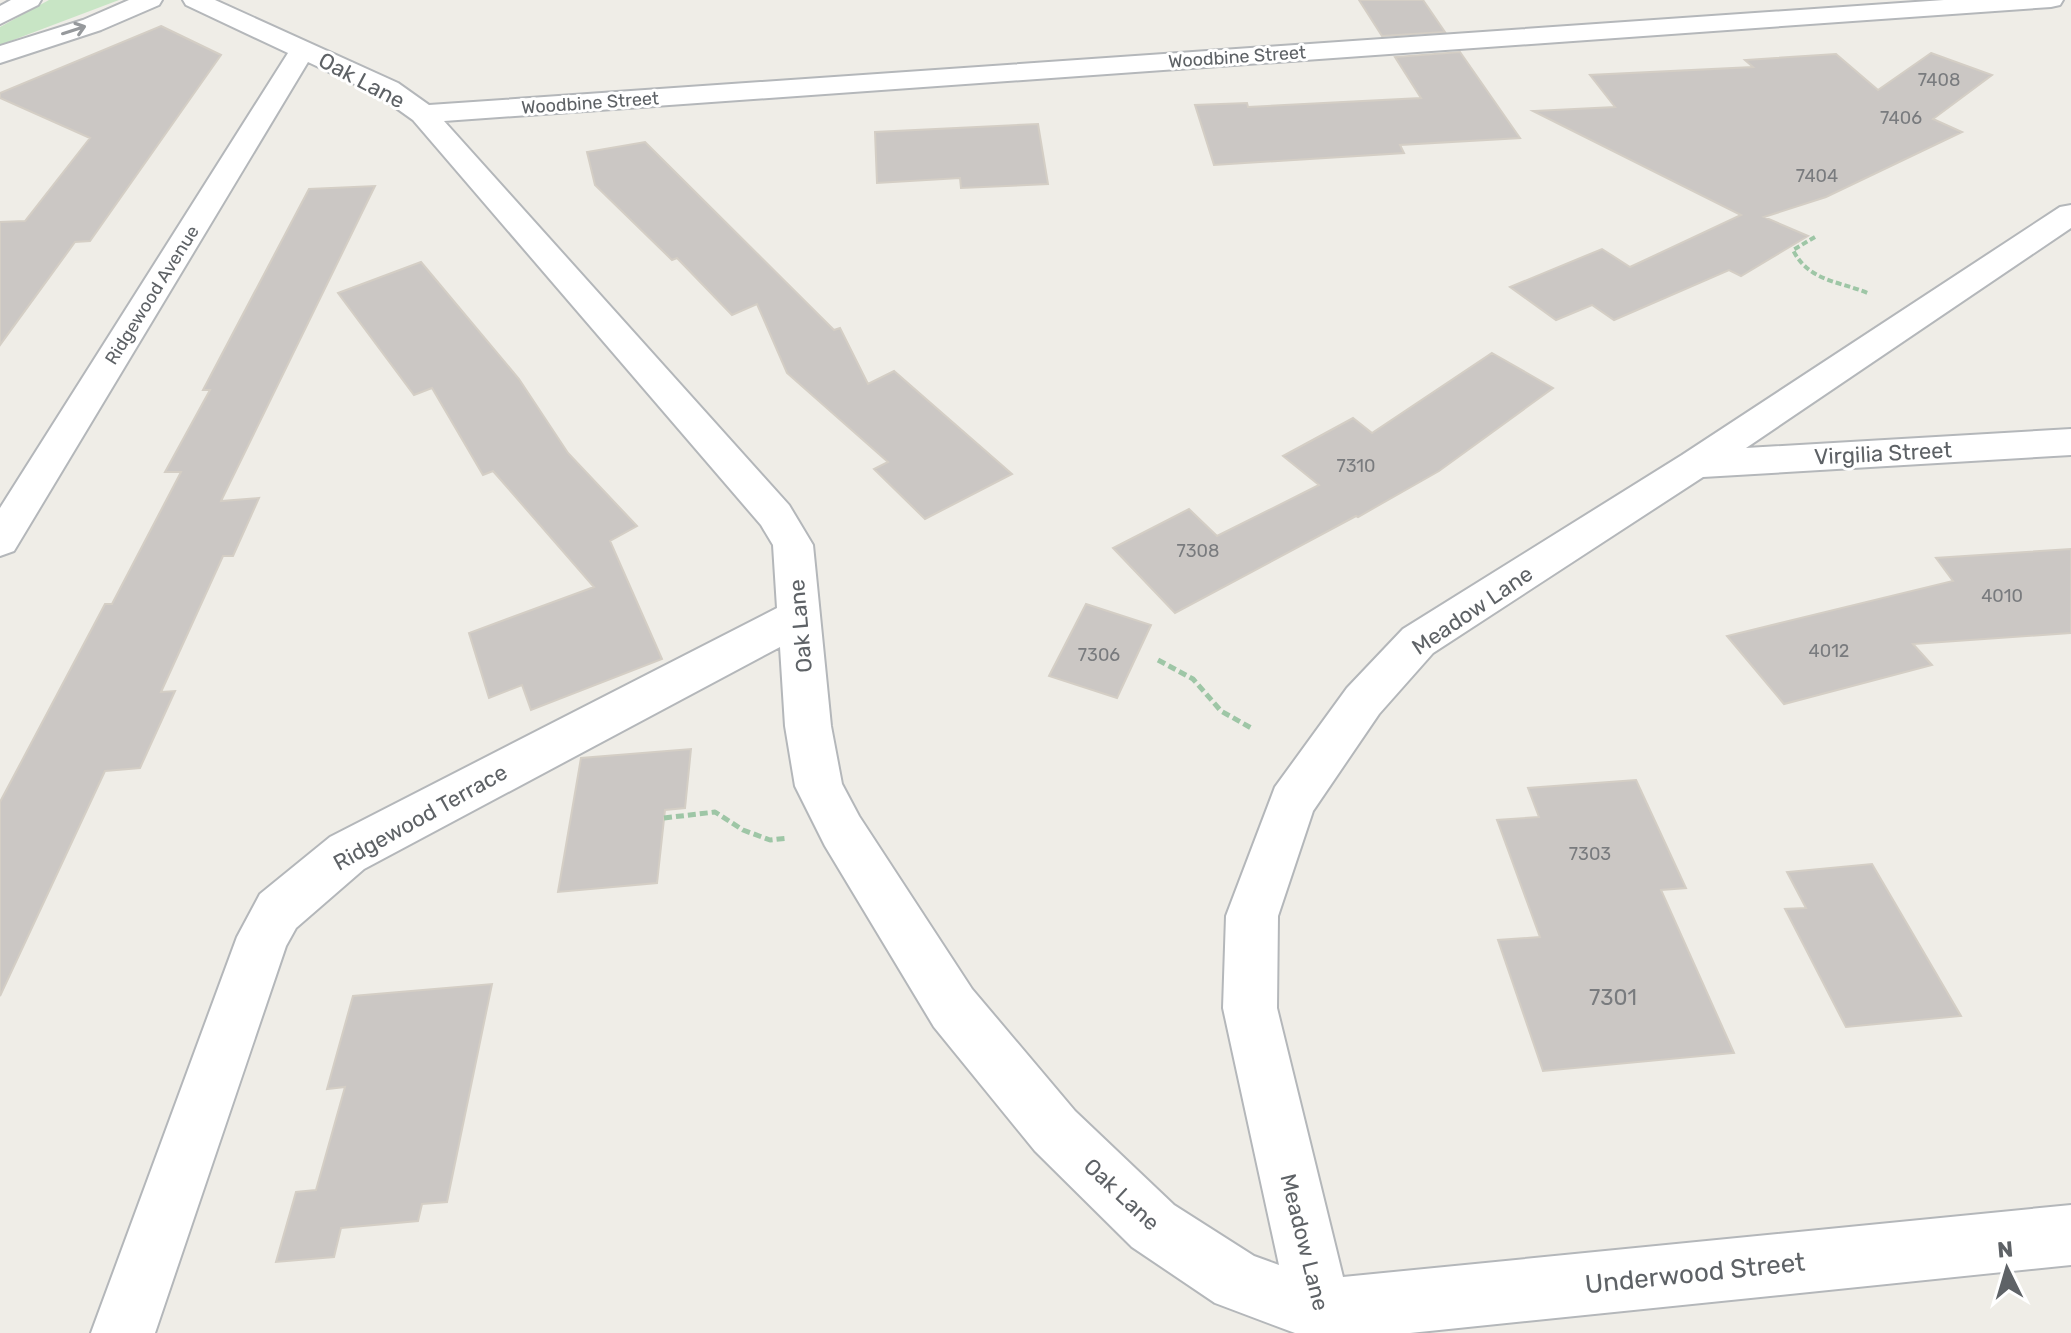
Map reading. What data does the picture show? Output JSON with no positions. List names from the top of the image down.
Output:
{
  "streets": {
    "street": [
      "Woodbine Street",
      "Oak Lane",
      "Ridgewood Avenue",
      "Virgilia Street",
      "Meadow Lane",
      "Ridgewood Terrace",
      "Underwood Street"
    ]
  },
  "crossings": [
    ["Woodbine Street", "Oak Lane"],
    ["Oak Lane", "Ridgewood Avenue"],
    ["Oak Lane", "Meadow Lane"],
    ["Oak Lane", "Ridgewood Terrace"],
    ["Oak Lane", "Underwood Street"],
    ["Virgilia Street", "Meadow Lane"],
    ["Meadow Lane", "Underwood Street"]
  ],
  "house_numbers": [
    "7408",
    "7406",
    "7404",
    "7310",
    "7308",
    "4010",
    "4012",
    "7306",
    "7303",
    "7301"
  ],
  "north": "top"
}
